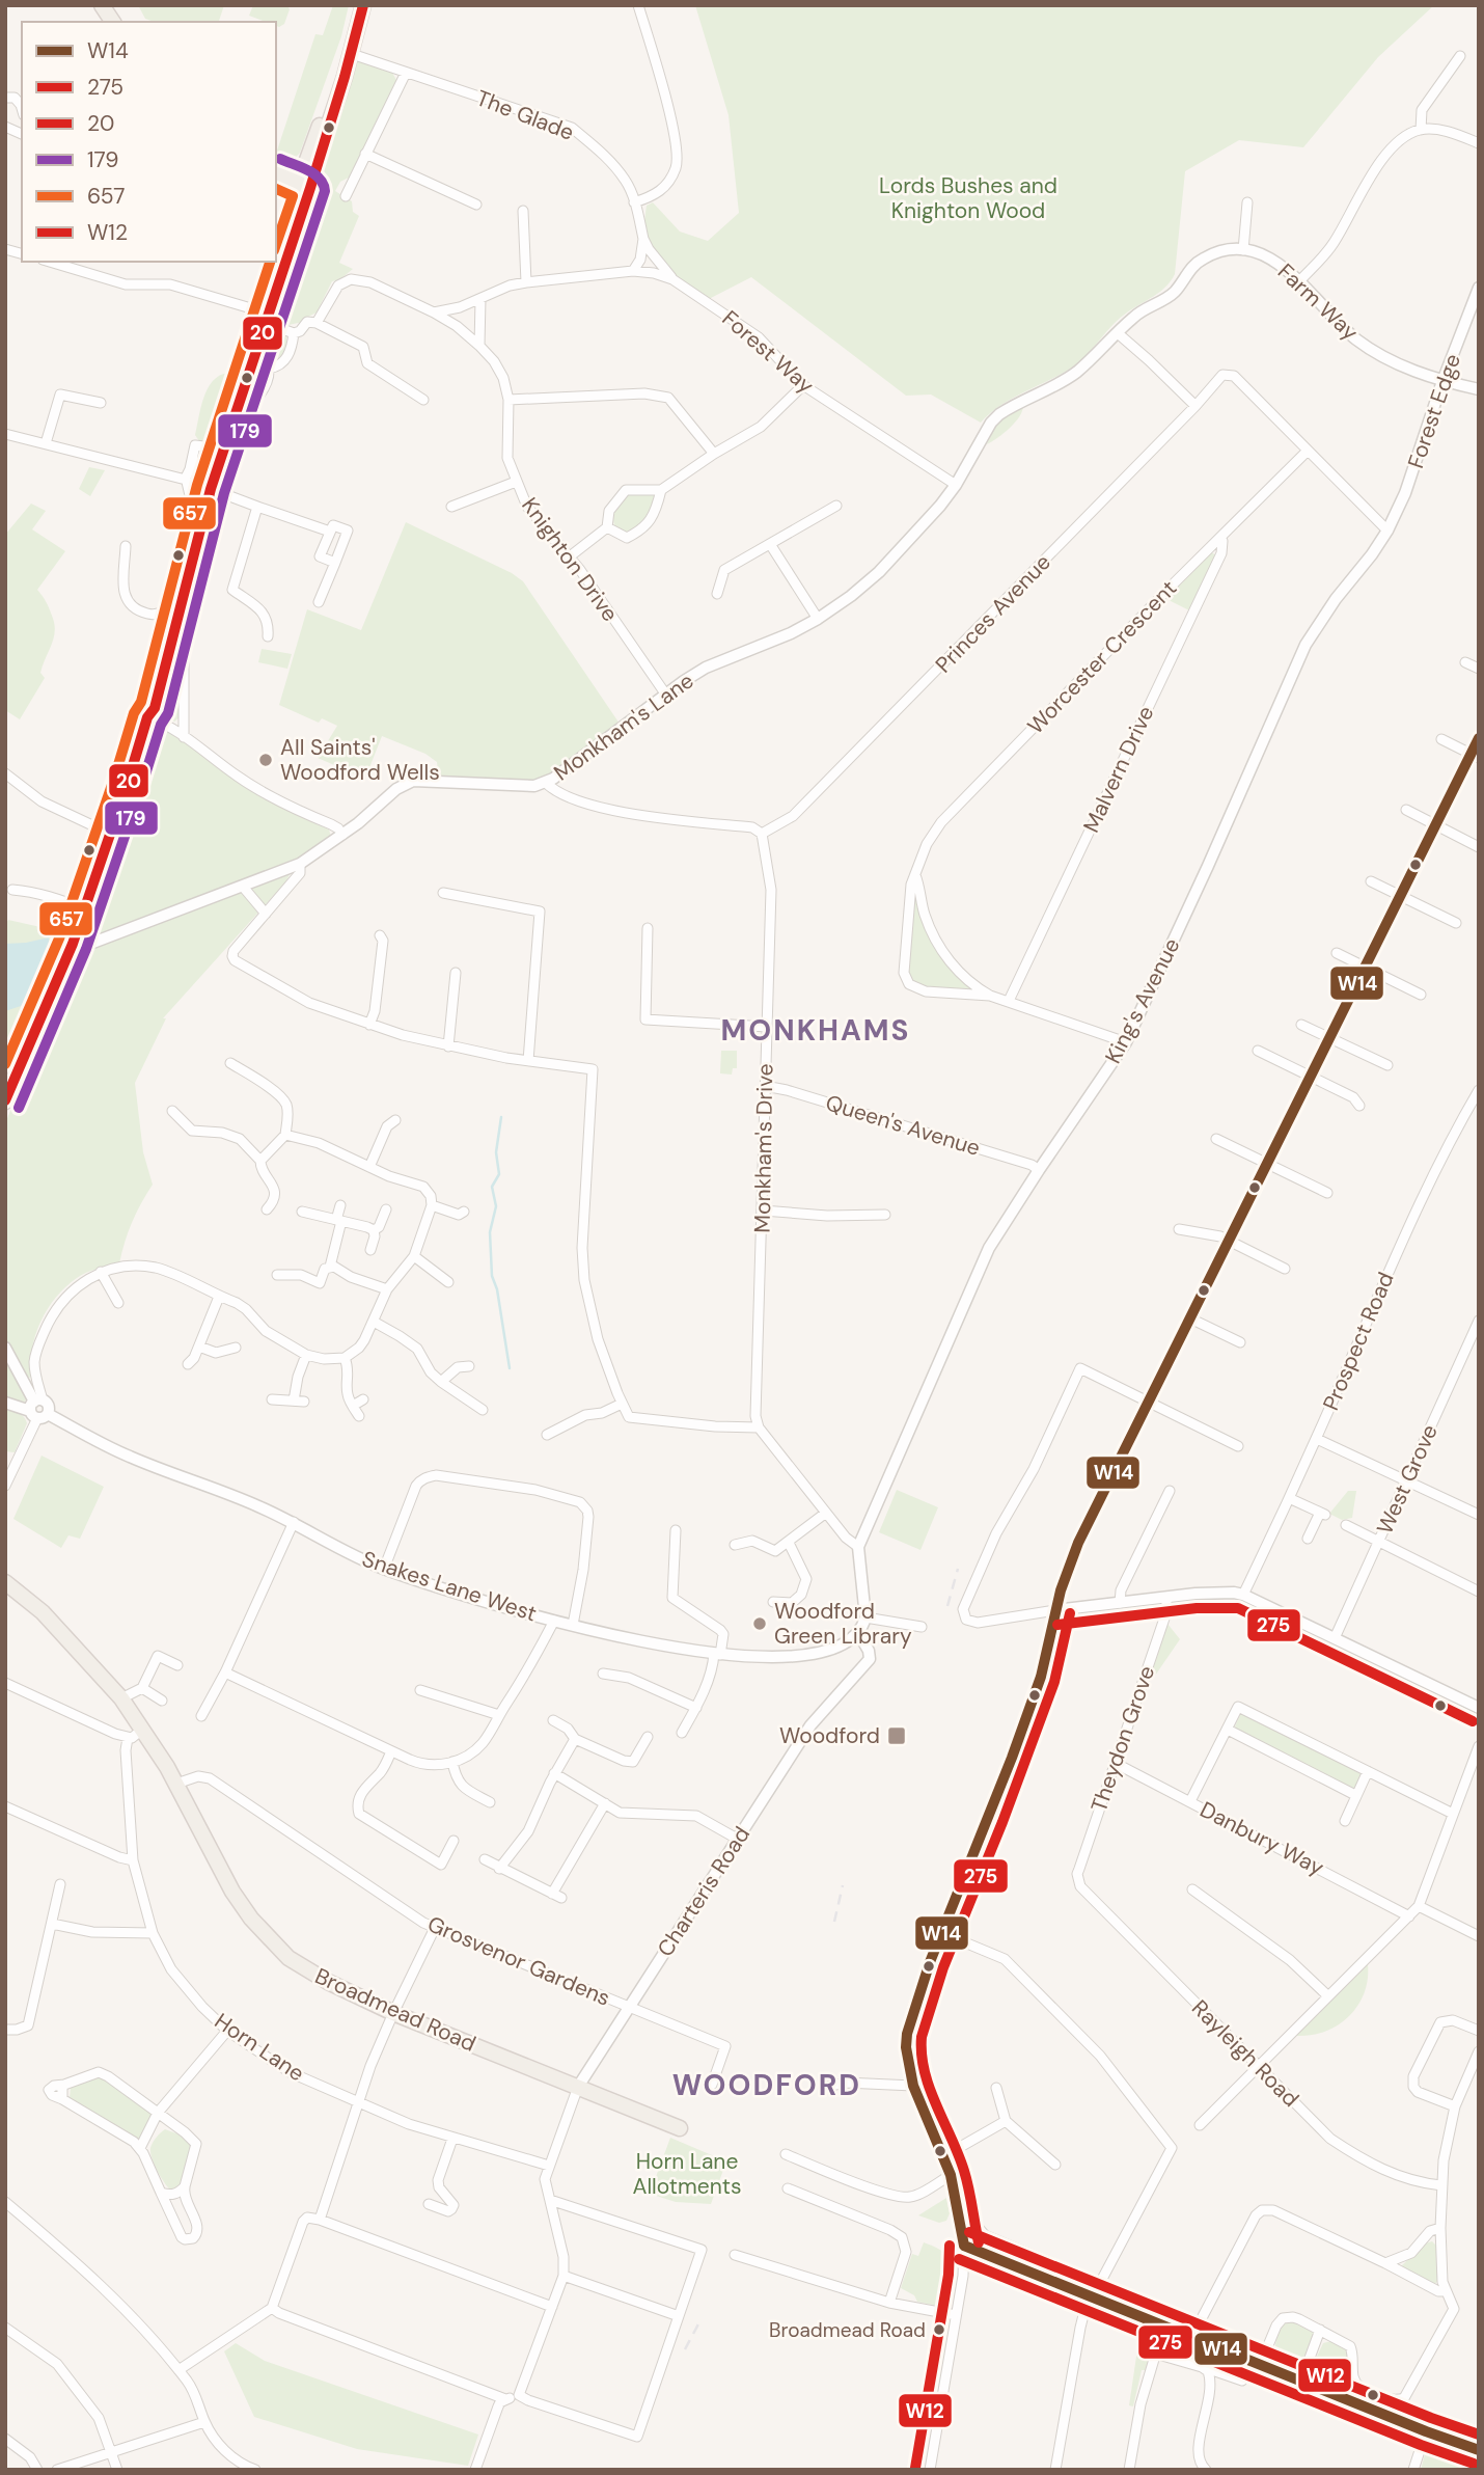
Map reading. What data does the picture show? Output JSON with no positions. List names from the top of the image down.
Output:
{
  "streets": {
    "main road": ["Broadmead Road"],
    "street": [
      "The Glade",
      "Farm Way",
      "Forest Way",
      "Forest Edge",
      "Knighton Drive",
      "Princes Avenue",
      "Worcester Crescent",
      "Monkham's Lane",
      "Malvern Drive",
      "King's Avenue",
      "Queen's Avenue",
      "Monkham's Drive",
      "Prospect Road",
      "West Grove",
      "Snakes Lane West",
      "Theydon Grove",
      "Danbury Way",
      "Charteris Road",
      "Grosvenor Gardens",
      "Horn Lane",
      "Rayleigh Road"
    ]
  },
  "crossings": [
    ["The Glade", "Forest Way"],
    ["Farm Way", "Forest Edge"],
    ["Farm Way", "Monkham's Lane"],
    ["Forest Way", "Knighton Drive"],
    ["Forest Way", "Monkham's Lane"],
    ["Forest Edge", "King's Avenue"],
    ["Knighton Drive", "Monkham's Lane"],
    ["Princes Avenue", "Worcester Crescent"],
    ["Princes Avenue", "Monkham's Drive"],
    ["Worcester Crescent", "Malvern Drive"],
    ["Worcester Crescent", "King's Avenue"],
    ["King's Avenue", "Queen's Avenue"],
    ["Queen's Avenue", "Monkham's Drive"],
    ["Snakes Lane West", "Charteris Road"],
    ["Theydon Grove", "Danbury Way"],
    ["Theydon Grove", "Rayleigh Road"],
    ["Charteris Road", "Grosvenor Gardens"],
    ["Charteris Road", "Broadmead Road"],
    ["Charteris Road", "Horn Lane"],
    ["Grosvenor Gardens", "Broadmead Road"]
  ],
  "districts": ["MONKHAMS", "WOODFORD"],
  "parks": ["Lords Bushes and Knighton Wood", "Horn Lane Allotments"],
  "places": {
    "other": ["All Saints' Woodford Wells", "Woodford Green Library", "Broadmead Road"],
    "transit": ["Woodford"]
  },
  "lines": [
    "transit line 20",
    "transit line 179",
    "transit line 657",
    "transit line W14",
    "transit line 275",
    "transit line W12"
  ],
  "legend": [
    "W14",
    "275",
    "20",
    "179",
    "657",
    "W12"
  ]
}
